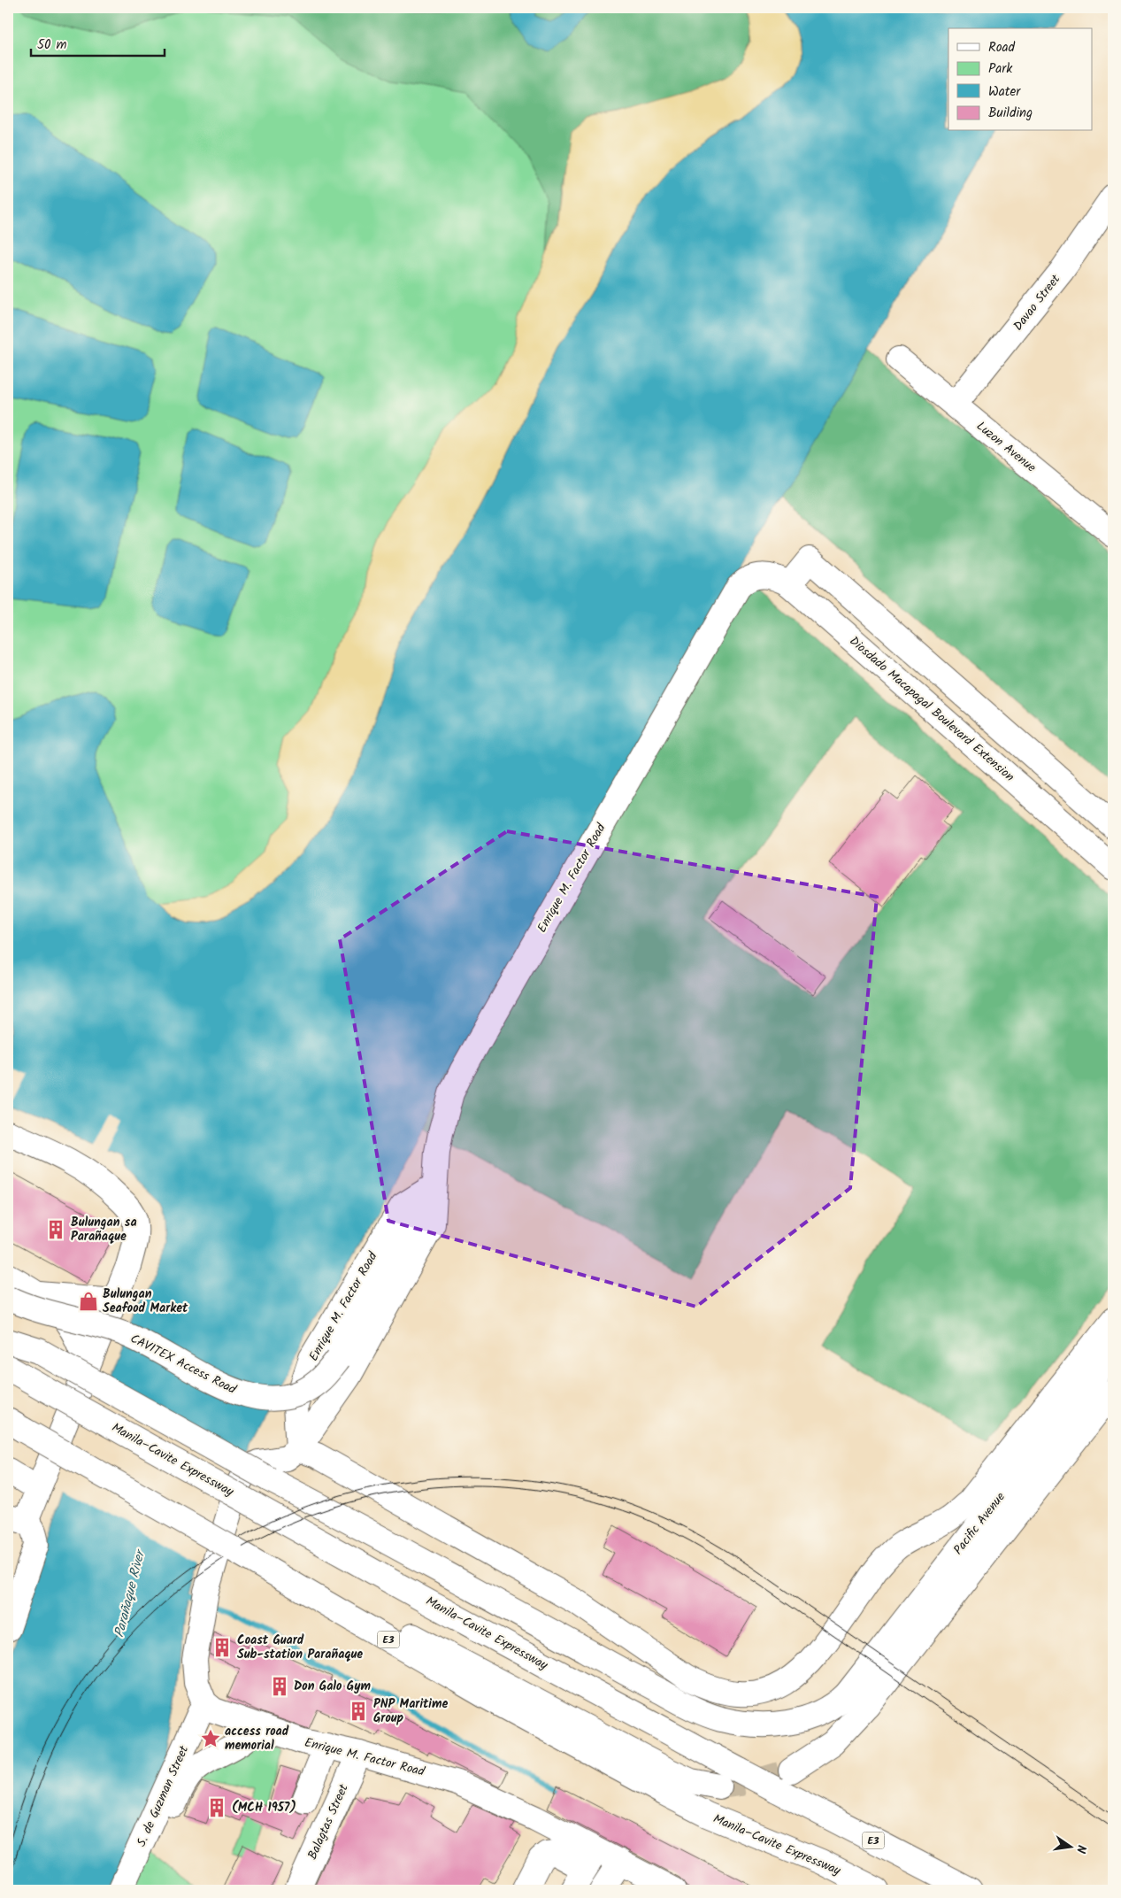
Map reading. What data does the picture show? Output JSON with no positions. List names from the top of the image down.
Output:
{
  "streets": {
    "main road": [
      "Davao Street",
      "Luzon Avenue",
      "Diosdado Macapagal Boulevard Extension",
      "Enrique M. Factor Road",
      "CAVITEX Access Road",
      "Manila–Cavite Expressway",
      "Pacific Avenue",
      "E3",
      "S. de Guzman Street",
      "Balagtas Street"
    ]
  },
  "crossings": [
    ["Davao Street", "Luzon Avenue"],
    ["Diosdado Macapagal Boulevard Extension", "Enrique M. Factor Road"],
    ["Enrique M. Factor Road", "CAVITEX Access Road"],
    ["Enrique M. Factor Road", "S. de Guzman Street"],
    ["Enrique M. Factor Road", "Balagtas Street"]
  ],
  "water": ["Parañaque River"],
  "places": {
    "building": [
      "Bulungan sa Parañaque",
      "Coast Guard Sub-station Parañaque",
      "Don Galo Gym",
      "PNP Maritime Group",
      "(MCH 1957)"
    ],
    "shop": ["Bulungan Seafood Market"],
    "place": ["access road memorial"]
  },
  "legend": [
    "Road",
    "Park",
    "Water",
    "Building"
  ],
  "scale_bar": "50 m",
  "north": "right"
}
